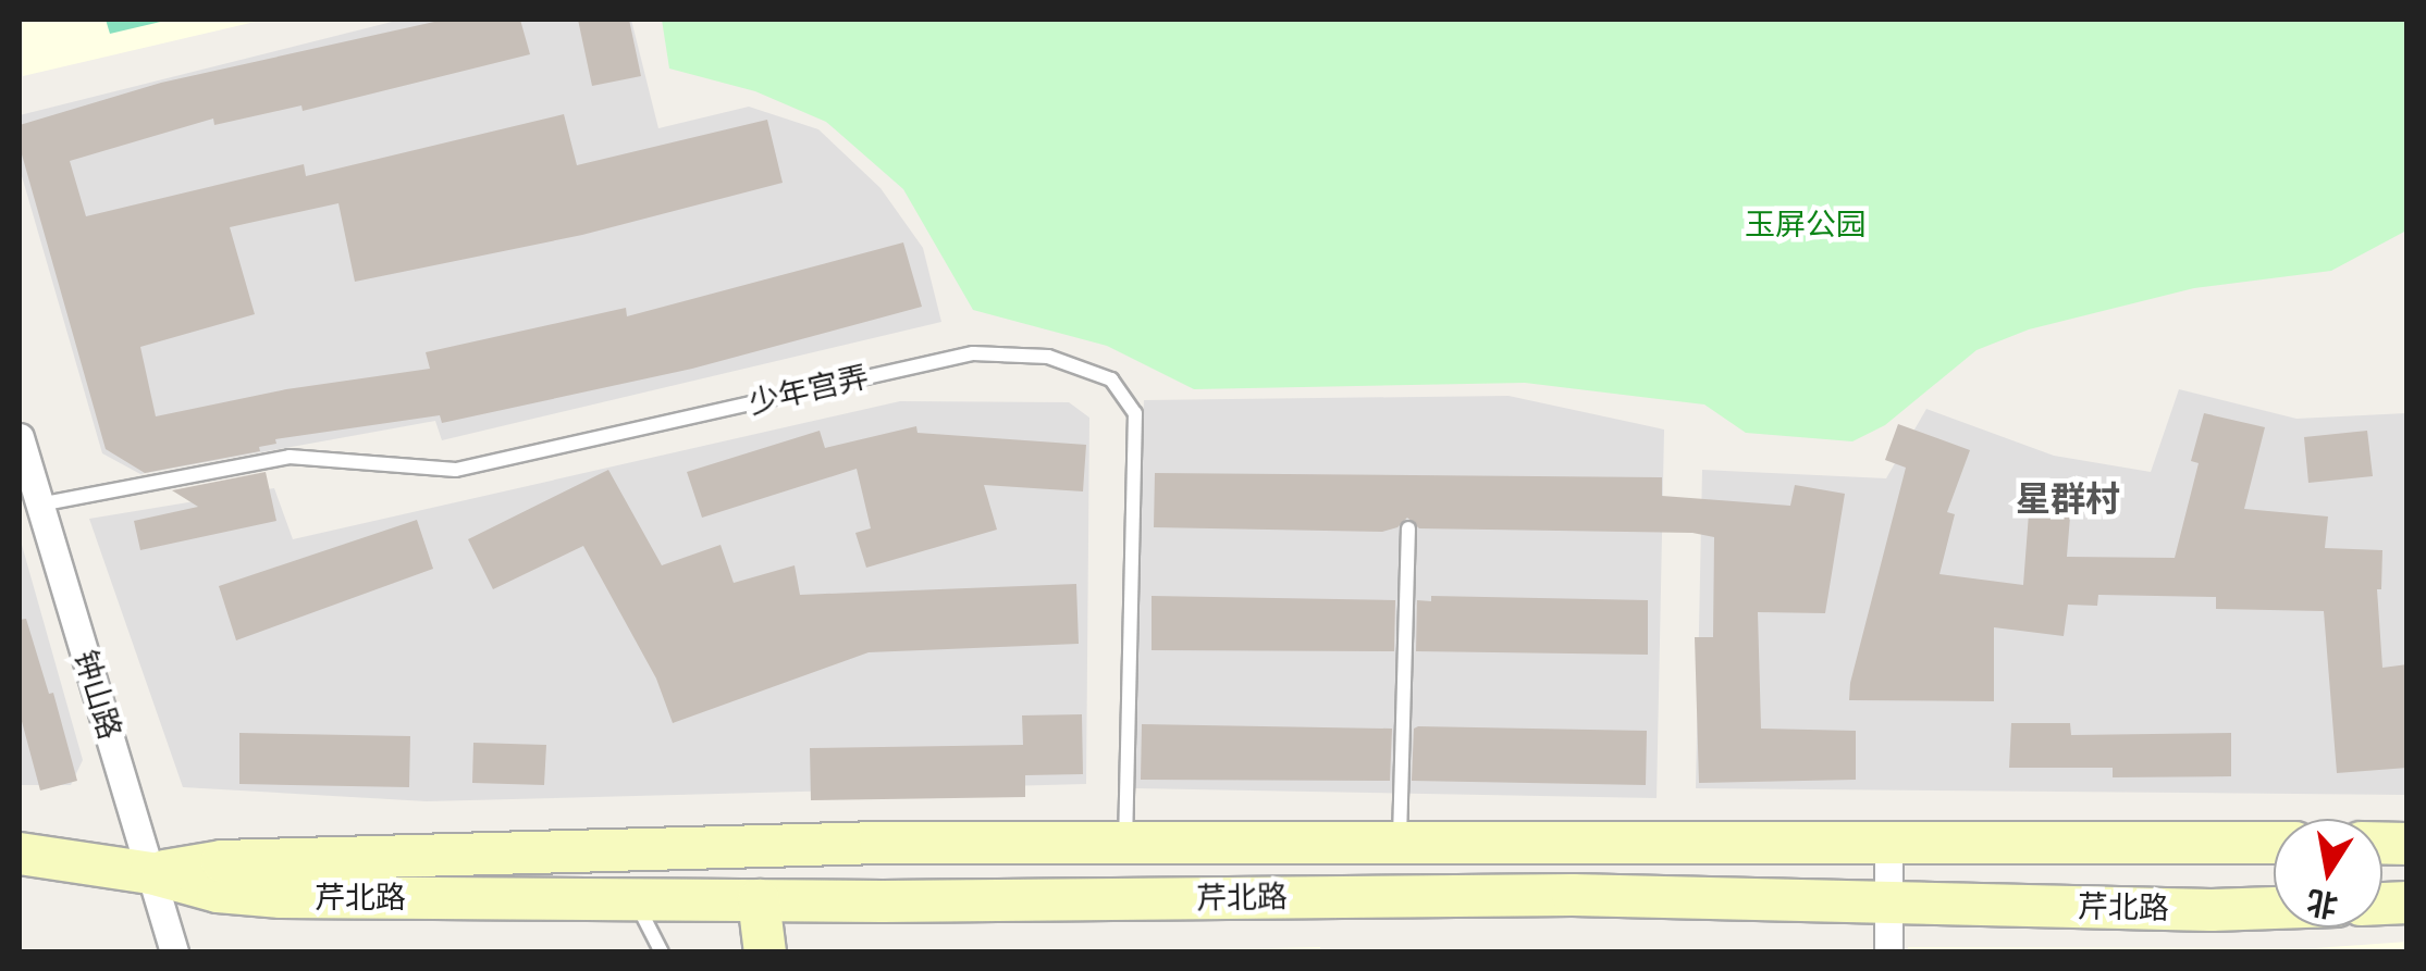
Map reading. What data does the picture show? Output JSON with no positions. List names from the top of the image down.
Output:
{
  "streets": {
    "main road": ["芹北路"],
    "street": ["钟山路"],
    "lane": ["少年宫弄"]
  },
  "crossings": [
    ["少年宫弄", "钟山路"],
    ["少年宫弄", "芹北路"],
    ["钟山路", "芹北路"]
  ],
  "districts": ["星群村"],
  "parks": ["玉屏公园"],
  "north": "bottom"
}
